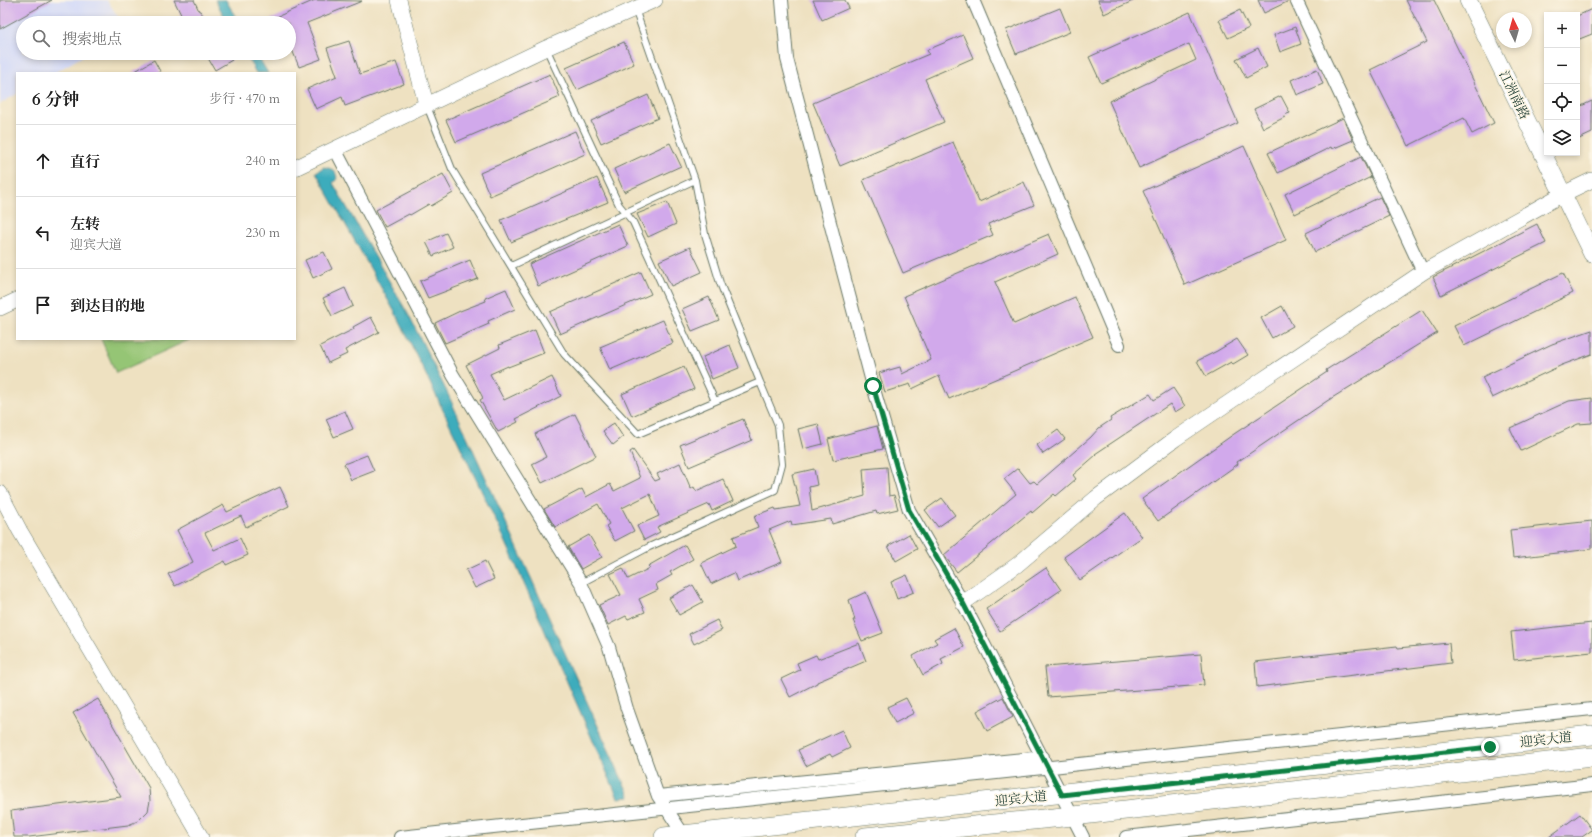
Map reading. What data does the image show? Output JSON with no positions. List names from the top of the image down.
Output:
{
  "streets": {
    "main road": ["江洲南路", "迎宾大道"]
  },
  "north": "top",
  "page": {
    "map_buttons": ["+", "−"],
    "search": "搜索地点",
    "heading": ["6 分钟", "步行 · 470 m"],
    "list": [
      ["直行", "240 m"],
      ["左转", "迎宾大道", "230 m"],
      "到达目的地"
    ]
  }
}
